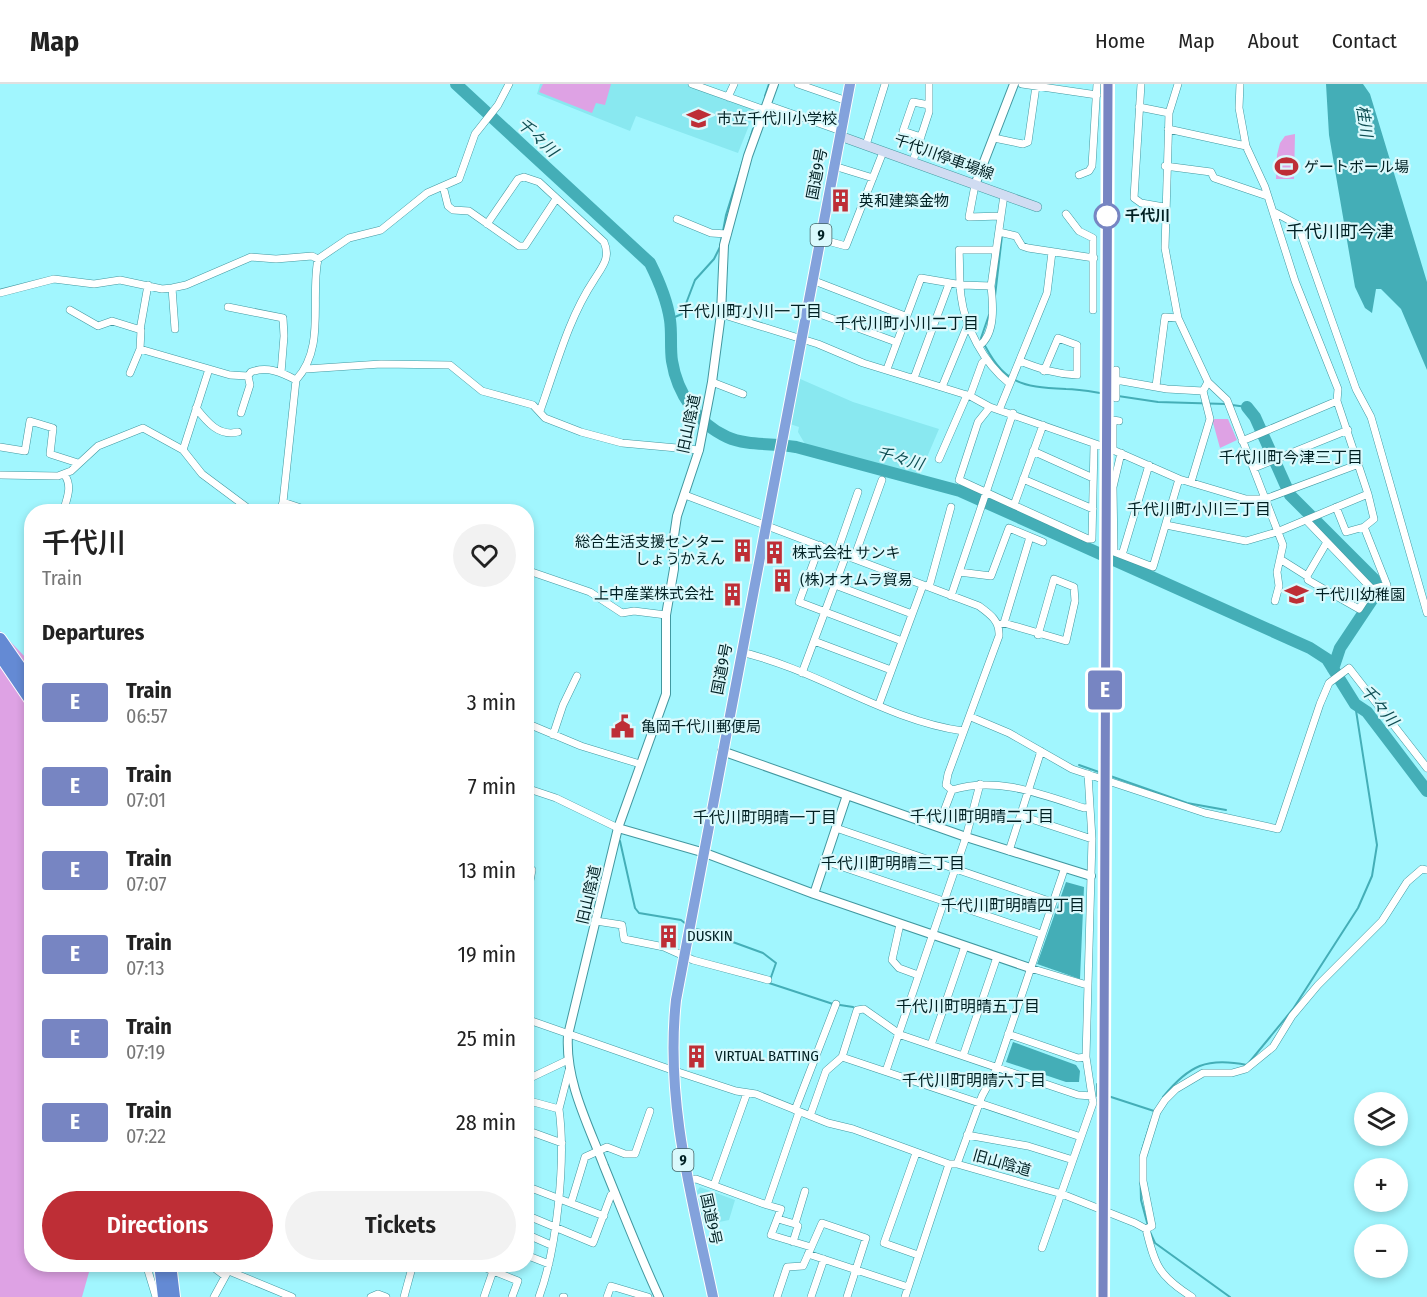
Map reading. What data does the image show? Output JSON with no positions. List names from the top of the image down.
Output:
{
  "streets": {
    "highway": ["国道9号", "9"],
    "main road": ["千代川停車場線"],
    "street": ["旧山陰道"]
  },
  "crossings": [
    ["千代川停車場線", "国道9号"],
    ["国道9号", "旧山陰道"]
  ],
  "districts": [
    "千代川町今津",
    "千代川町小川一丁目",
    "千代川町小川二丁目",
    "千代川町今津三丁目",
    "千代川町小川三丁目",
    "千代川町明晴二丁目",
    "千代川町明晴一丁目",
    "千代川町明晴三丁目",
    "千代川町明晴四丁目",
    "千代川町明晴五丁目",
    "千代川町明晴六丁目"
  ],
  "water": ["桂川", "千々川"],
  "places": {
    "school or university": ["市立千代川小学校", "千代川幼稚園"],
    "sports": ["ゲートボール場"],
    "building": [
      "英和建築金物",
      "総合生活支援センター しょうかえん",
      "株式会社 サンキ",
      "(株)オオムラ貿易",
      "上中産業株式会社",
      "DUSKIN",
      "VIRTUAL BATTING"
    ],
    "other": ["千代川"],
    "public building": ["亀岡千代川郵便局"]
  },
  "page": {
    "header": "Map",
    "nav": [
      "Home",
      "Map",
      "About",
      "Contact"
    ],
    "on_map": "E",
    "heading": [
      ["千代川", "Train"],
      "Departures"
    ],
    "list": [
      {
        "mark": "E",
        "name": "Train",
        "note": "06:57",
        "value": "3 min"
      },
      {
        "mark": "E",
        "name": "Train",
        "note": "07:01",
        "value": "7 min"
      },
      {
        "mark": "E",
        "name": "Train",
        "note": "07:07",
        "value": "13 min"
      },
      {
        "mark": "E",
        "name": "Train",
        "note": "07:13",
        "value": "19 min"
      },
      {
        "mark": "E",
        "name": "Train",
        "note": "07:19",
        "value": "25 min"
      },
      {
        "mark": "E",
        "name": "Train",
        "note": "07:22",
        "value": "28 min"
      }
    ],
    "map_buttons": ["+", "−"],
    "buttons": ["Directions", "Tickets"]
  }
}
